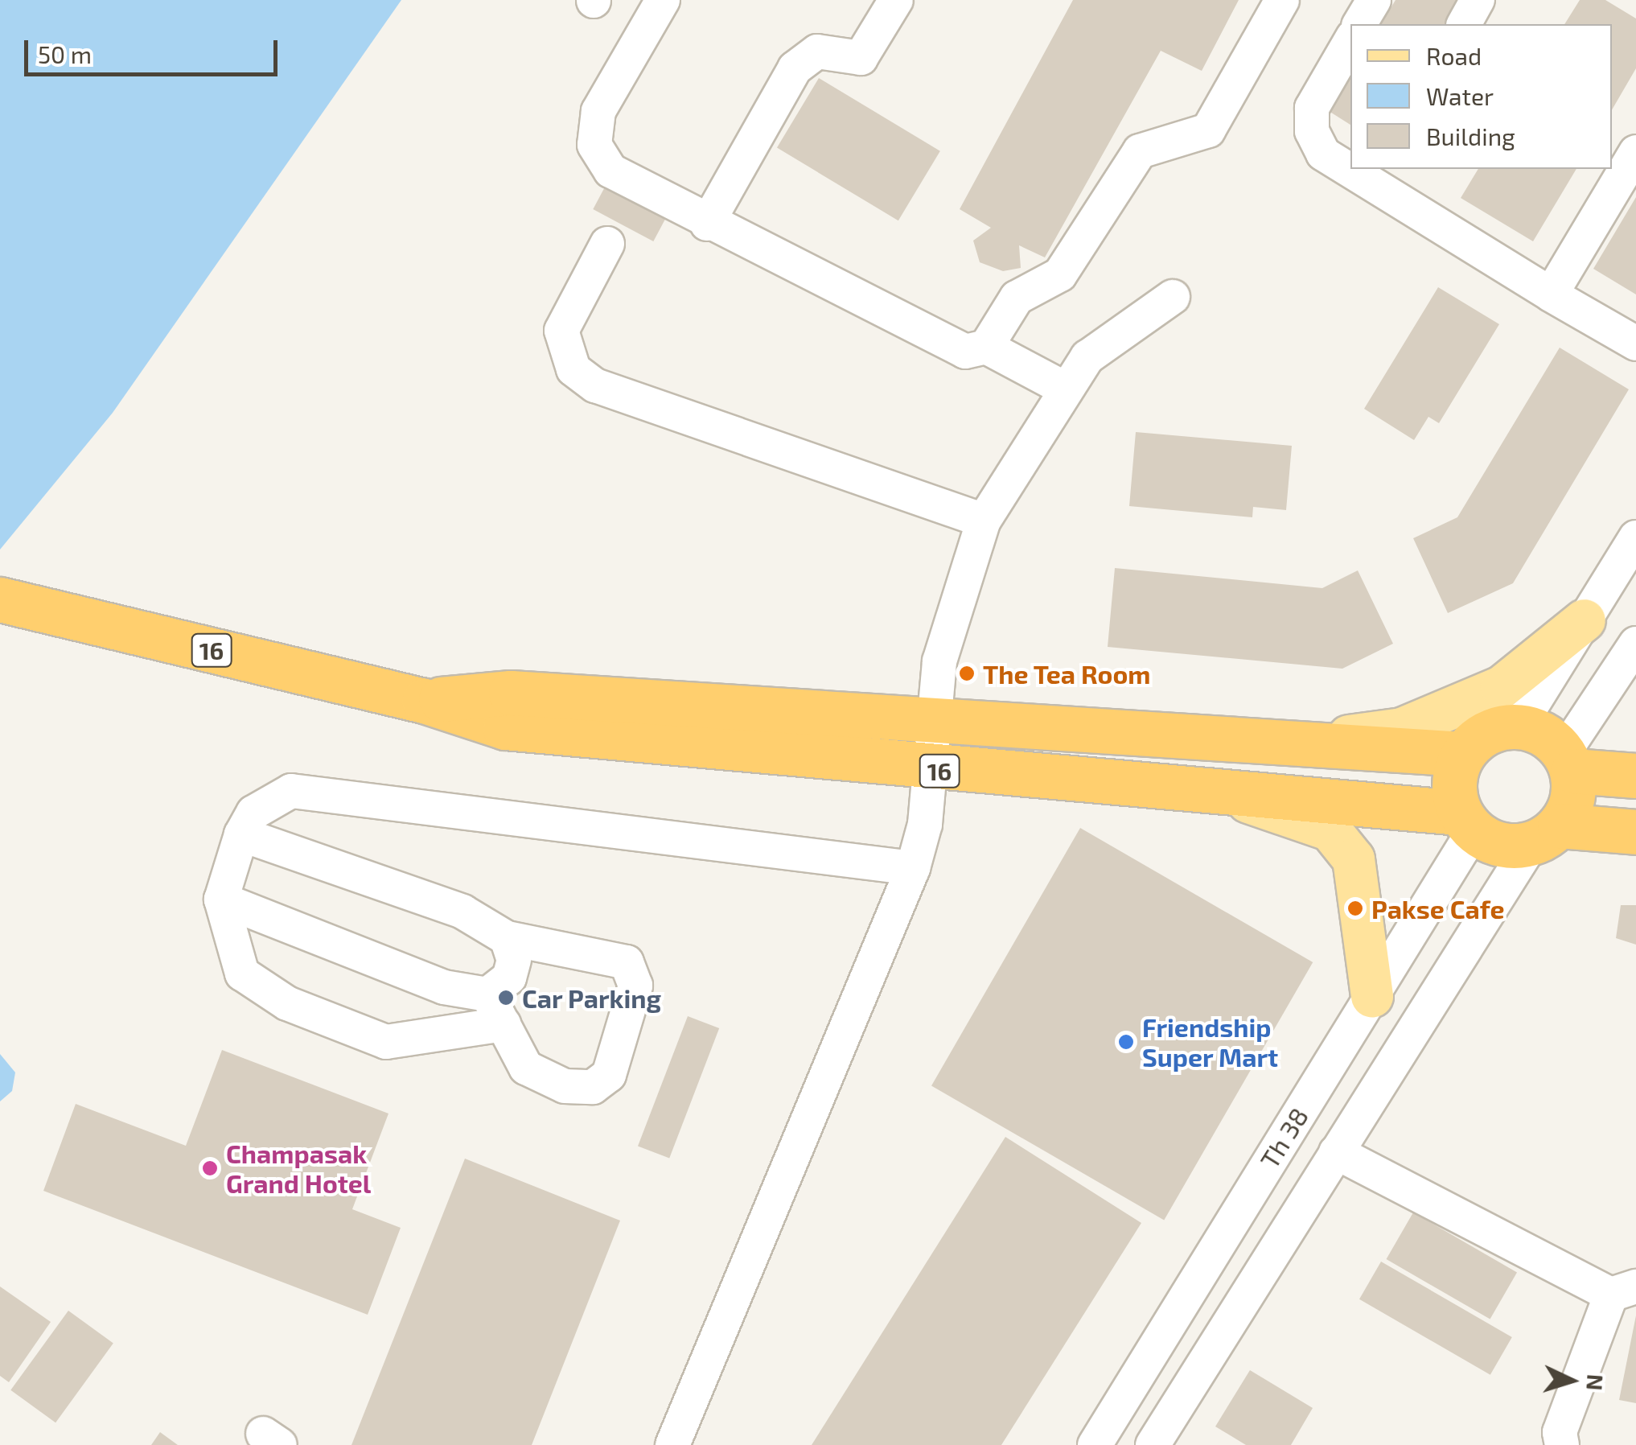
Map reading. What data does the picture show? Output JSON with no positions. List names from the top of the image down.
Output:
{
  "streets": {
    "highway": ["16"],
    "street": ["Th 38"]
  },
  "crossings": [
    ["16", "Th 38"]
  ],
  "places": [
    "The Tea Room",
    "Pakse Cafe",
    "Car Parking",
    "Friendship Super Mart",
    "Champasak Grand Hotel"
  ],
  "legend": ["Road", "Water", "Building"],
  "scale_bar": "50 m",
  "north": "right"
}
